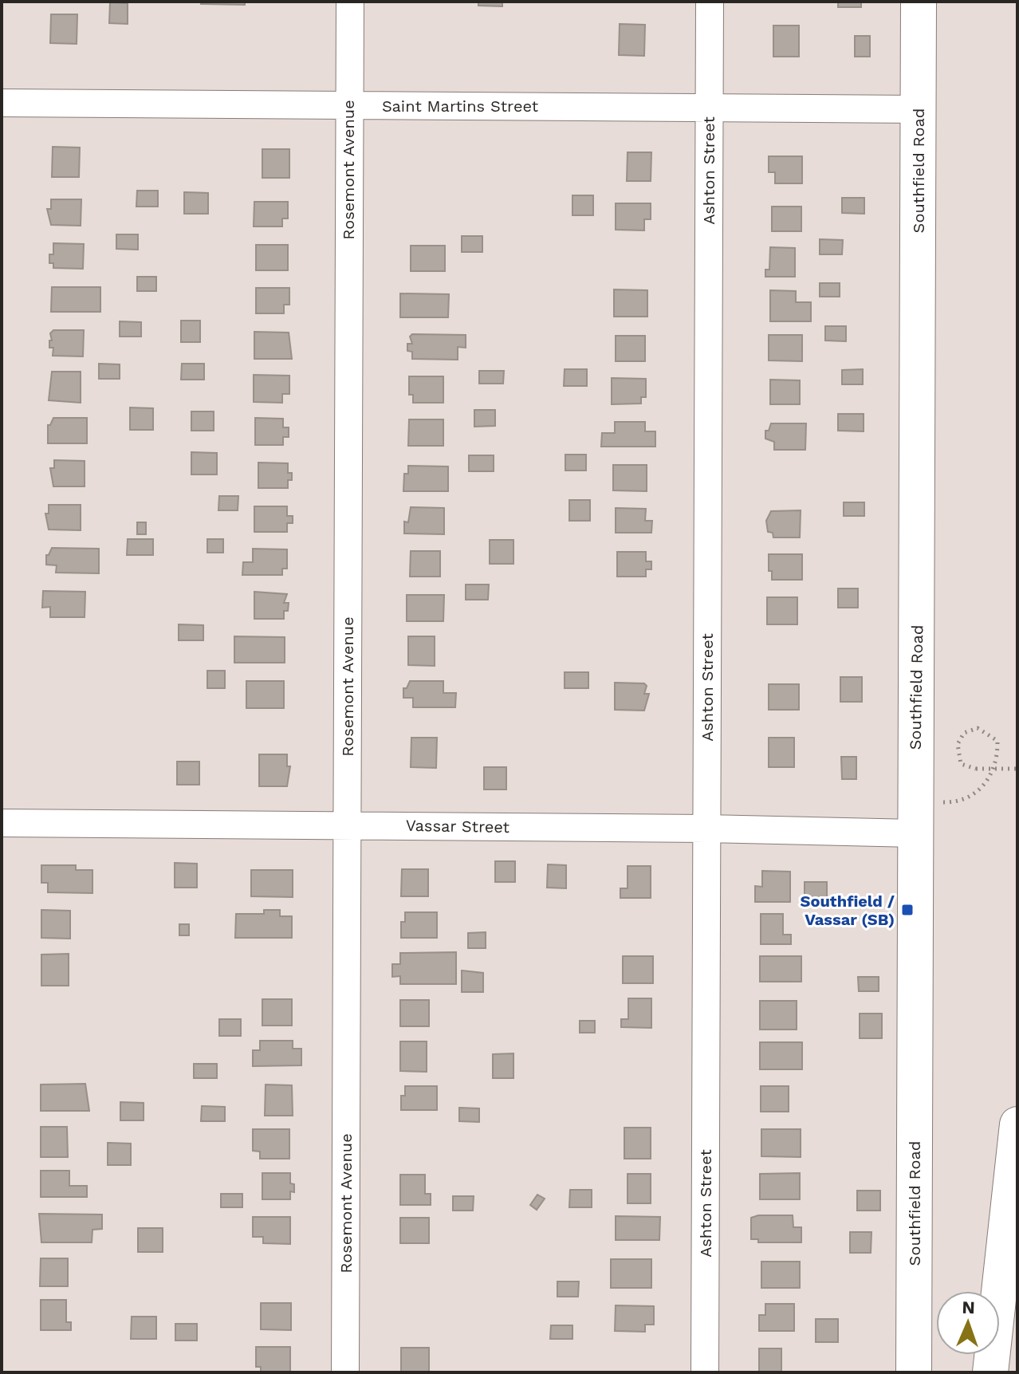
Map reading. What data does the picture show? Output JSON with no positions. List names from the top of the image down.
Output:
{
  "streets": {
    "main road": ["Southfield Road"],
    "street": [
      "Saint Martins Street",
      "Rosemont Avenue",
      "Ashton Street",
      "Vassar Street"
    ]
  },
  "crossings": [
    ["Saint Martins Street", "Rosemont Avenue"],
    ["Saint Martins Street", "Ashton Street"],
    ["Saint Martins Street", "Southfield Road"],
    ["Rosemont Avenue", "Vassar Street"],
    ["Ashton Street", "Vassar Street"],
    ["Southfield Road", "Vassar Street"]
  ],
  "places": {
    "transit": ["Southfield / Vassar (SB)"]
  },
  "north": "top"
}
